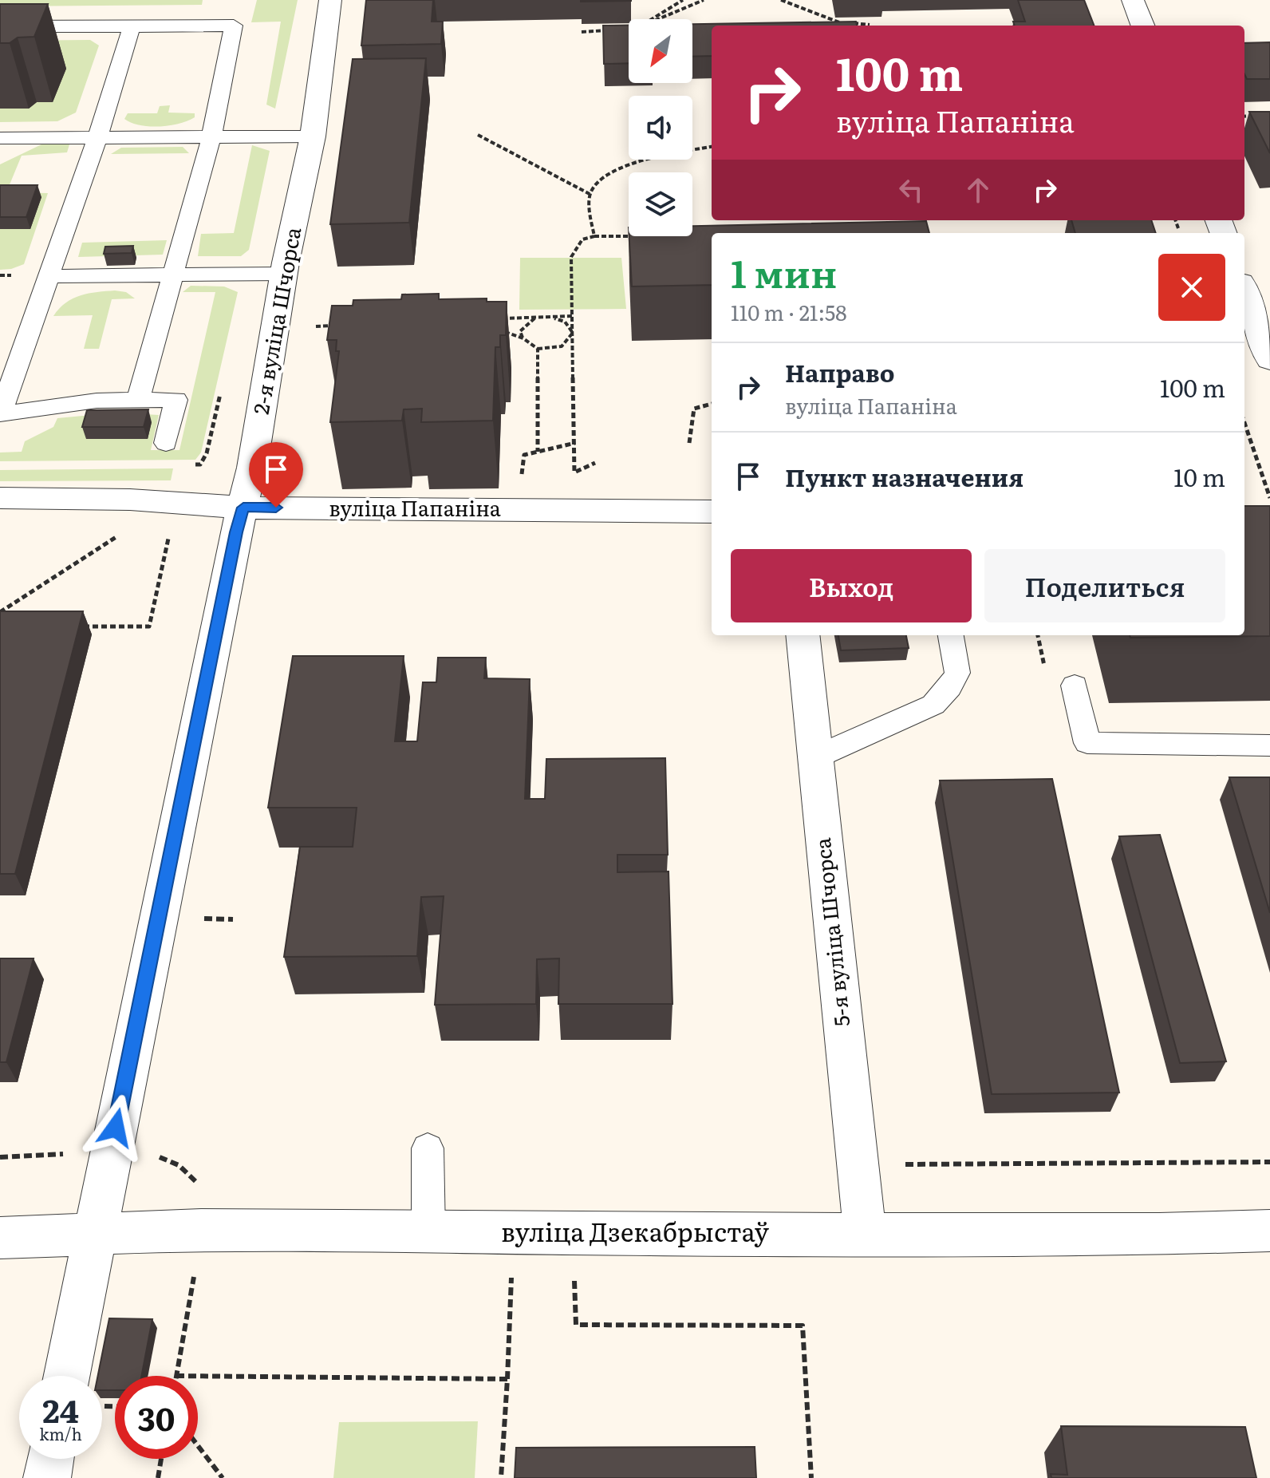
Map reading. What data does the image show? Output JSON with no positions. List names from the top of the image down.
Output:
{
  "streets": {
    "street": [
      "2-я вуліца Шчорса",
      "вуліца Папаніна",
      "5-я вуліца Шчорса",
      "вуліца Дзекабрыстаў"
    ]
  },
  "crossings": [
    ["2-я вуліца Шчорса", "вуліца Папаніна"],
    ["2-я вуліца Шчорса", "вуліца Дзекабрыстаў"],
    ["5-я вуліца Шчорса", "вуліца Дзекабрыстаў"]
  ],
  "north": "bottom left",
  "page": {
    "turn": ["100 m", "вуліца Папаніна"],
    "heading": ["1 мин", "110 m · 21:58"],
    "list": [
      {
        "name": "Направо",
        "note": "вуліца Папаніна",
        "value": "100 m"
      },
      {
        "name": "Пункт назначения",
        "value": "10 m"
      }
    ],
    "buttons": ["Выход", "Поделиться"],
    "speed": "24 km/h",
    "limit": "30"
  }
}
